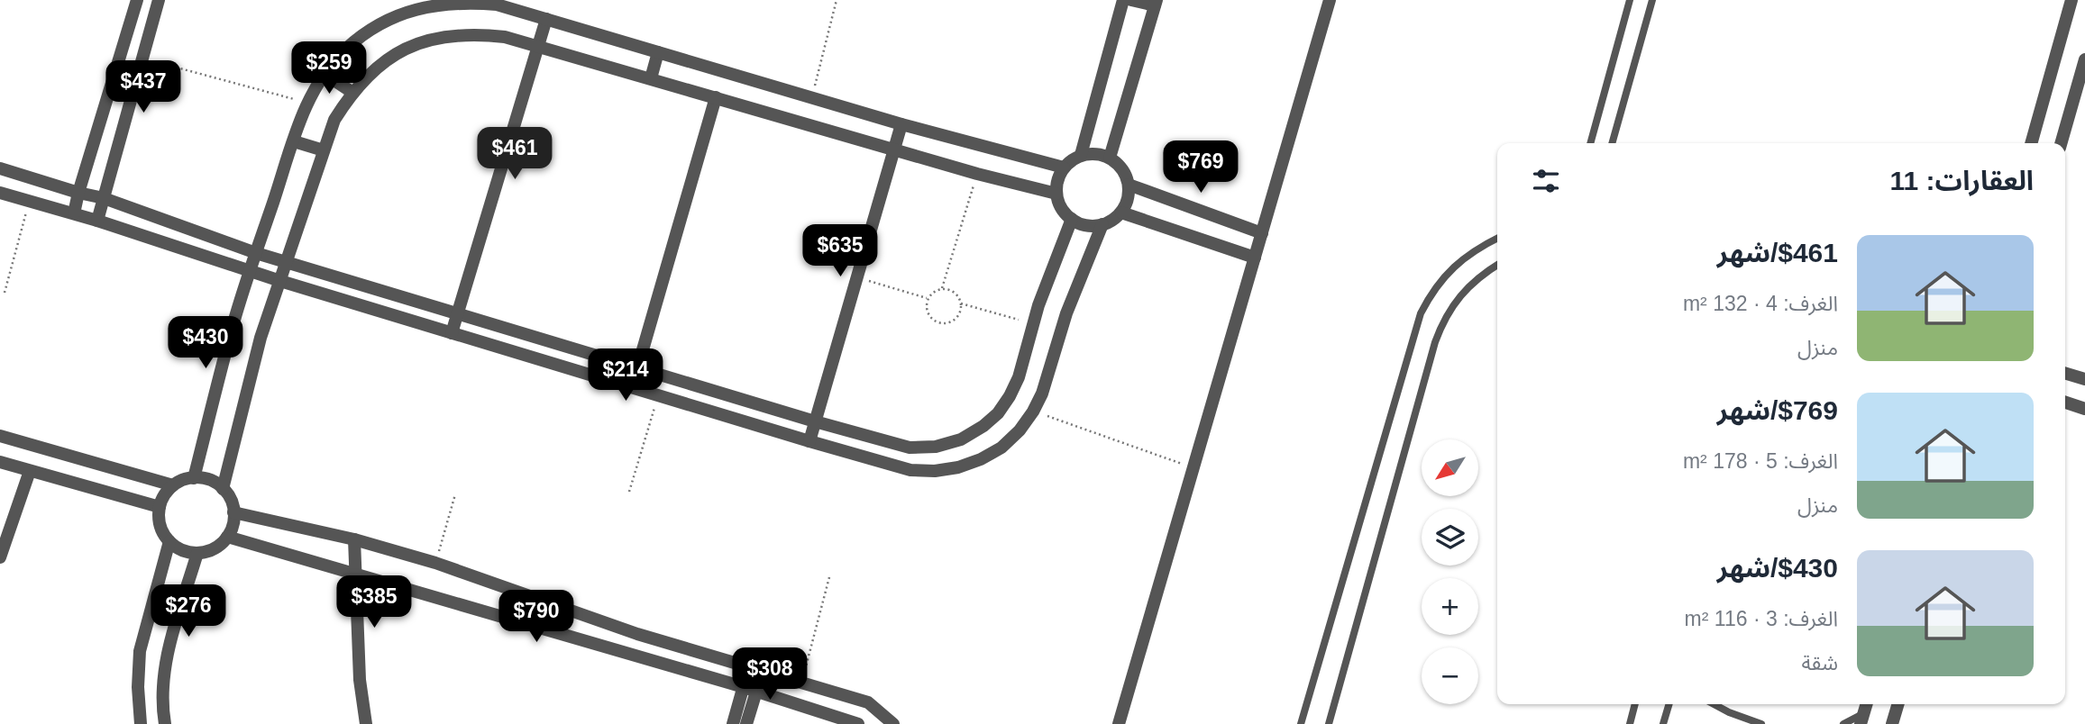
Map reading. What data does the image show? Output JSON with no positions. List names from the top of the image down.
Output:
{
  "north": "bottom left",
  "page": {
    "price": [
      "$259",
      "$437",
      "$461",
      "$769",
      "$635",
      "$430",
      "$214",
      "$385",
      "$276",
      "$790",
      "$308"
    ],
    "heading": "العقارات: 11",
    "list": [
      {
        "name": "$461/شهر",
        "note": "الغرف: 4 · 132 m² · منزل"
      },
      {
        "name": "$769/شهر",
        "note": "الغرف: 5 · 178 m² · منزل"
      },
      {
        "name": "$430/شهر",
        "note": "الغرف: 3 · 116 m² · شقة"
      }
    ],
    "map_buttons": ["+", "−"]
  }
}
